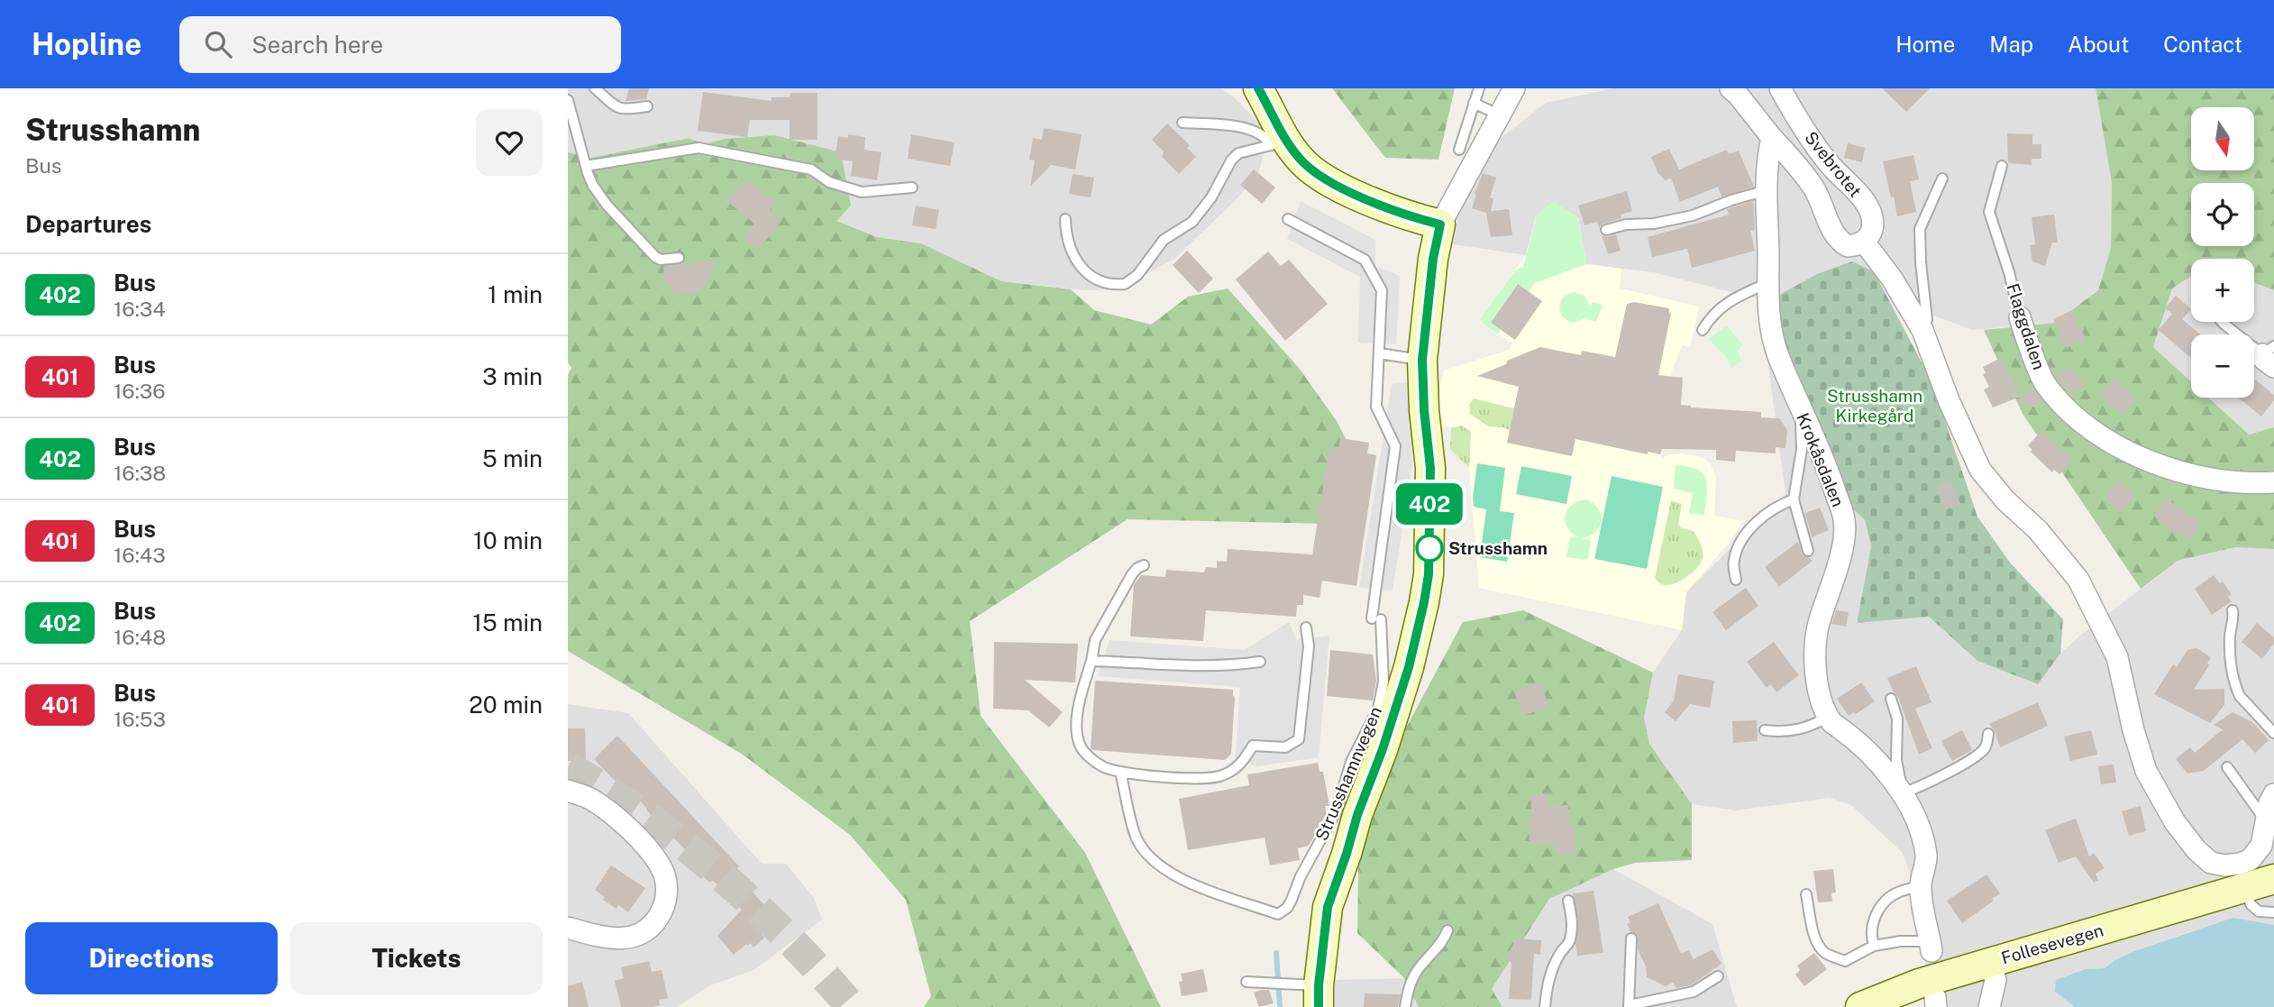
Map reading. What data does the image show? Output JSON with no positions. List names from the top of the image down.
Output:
{
  "streets": {
    "street": [
      "Svebrotet",
      "Flaggdalen",
      "Krokåsdalen",
      "Strusshamnvegen",
      "Follesevegen"
    ]
  },
  "parks": ["Strusshamn Kirkegård"],
  "places": ["Strusshamn"],
  "lines": ["bus line 402"],
  "north": "bottom",
  "page": {
    "header": "Hopline",
    "search": "Search here",
    "nav": [
      "Home",
      "Map",
      "About",
      "Contact"
    ],
    "heading": [
      ["Strusshamn", "Bus"],
      "Departures"
    ],
    "on_map": "402",
    "map_buttons": ["+", "−"],
    "list": [
      {
        "mark": "402",
        "name": "Bus",
        "note": "16:34",
        "value": "1 min"
      },
      {
        "mark": "401",
        "name": "Bus",
        "note": "16:36",
        "value": "3 min"
      },
      {
        "mark": "402",
        "name": "Bus",
        "note": "16:38",
        "value": "5 min"
      },
      {
        "mark": "401",
        "name": "Bus",
        "note": "16:43",
        "value": "10 min"
      },
      {
        "mark": "402",
        "name": "Bus",
        "note": "16:48",
        "value": "15 min"
      },
      {
        "mark": "401",
        "name": "Bus",
        "note": "16:53",
        "value": "20 min"
      }
    ],
    "buttons": ["Directions", "Tickets"]
  }
}
